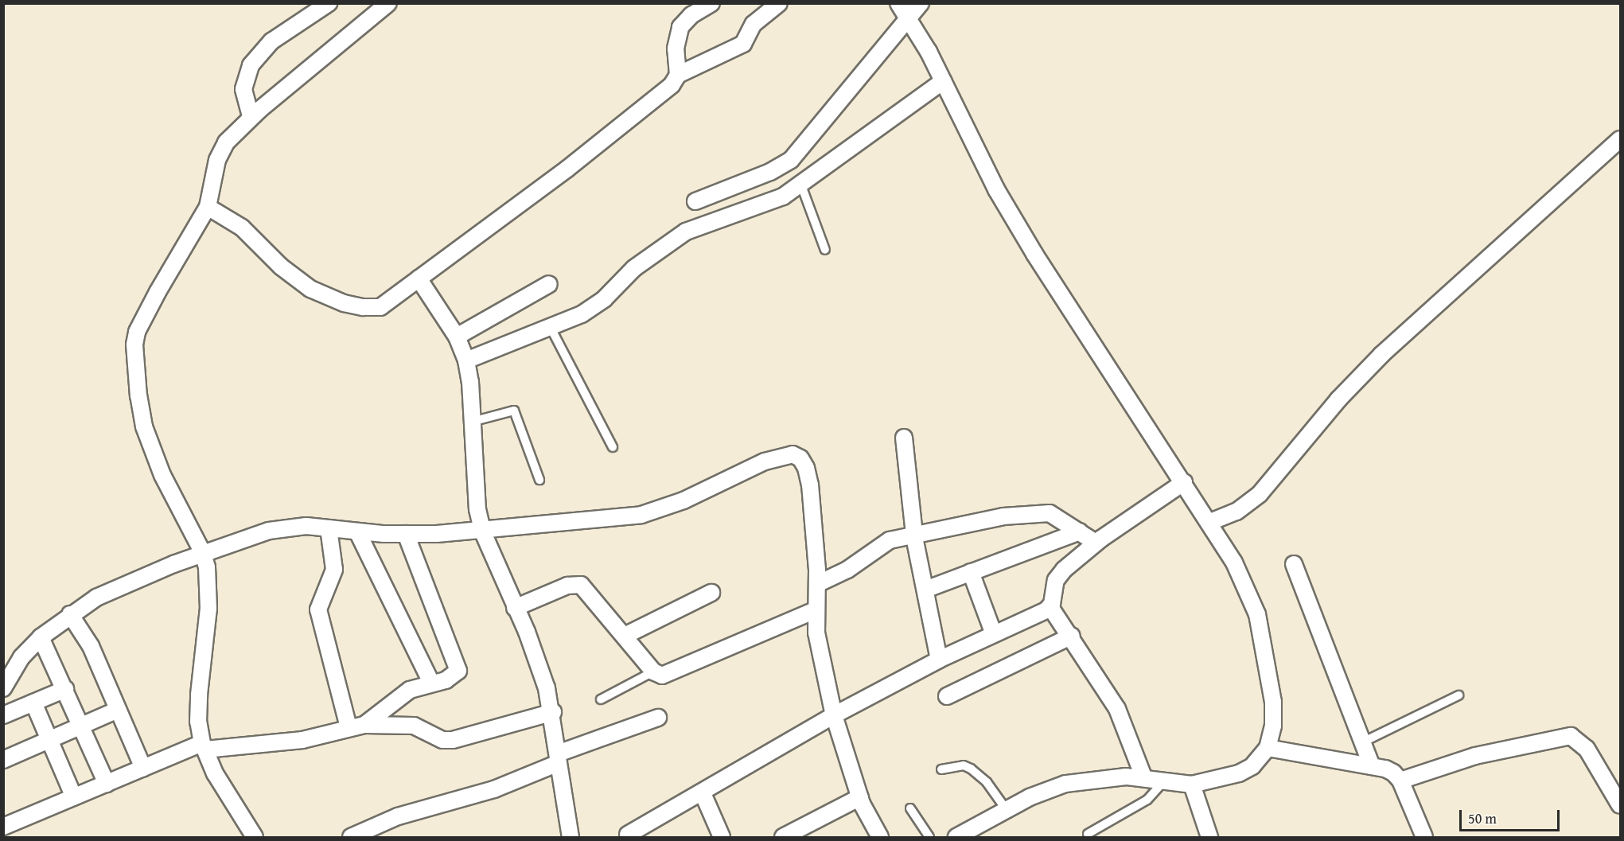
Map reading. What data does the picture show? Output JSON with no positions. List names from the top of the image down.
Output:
{
  "scale_bar": "50 m"
}
